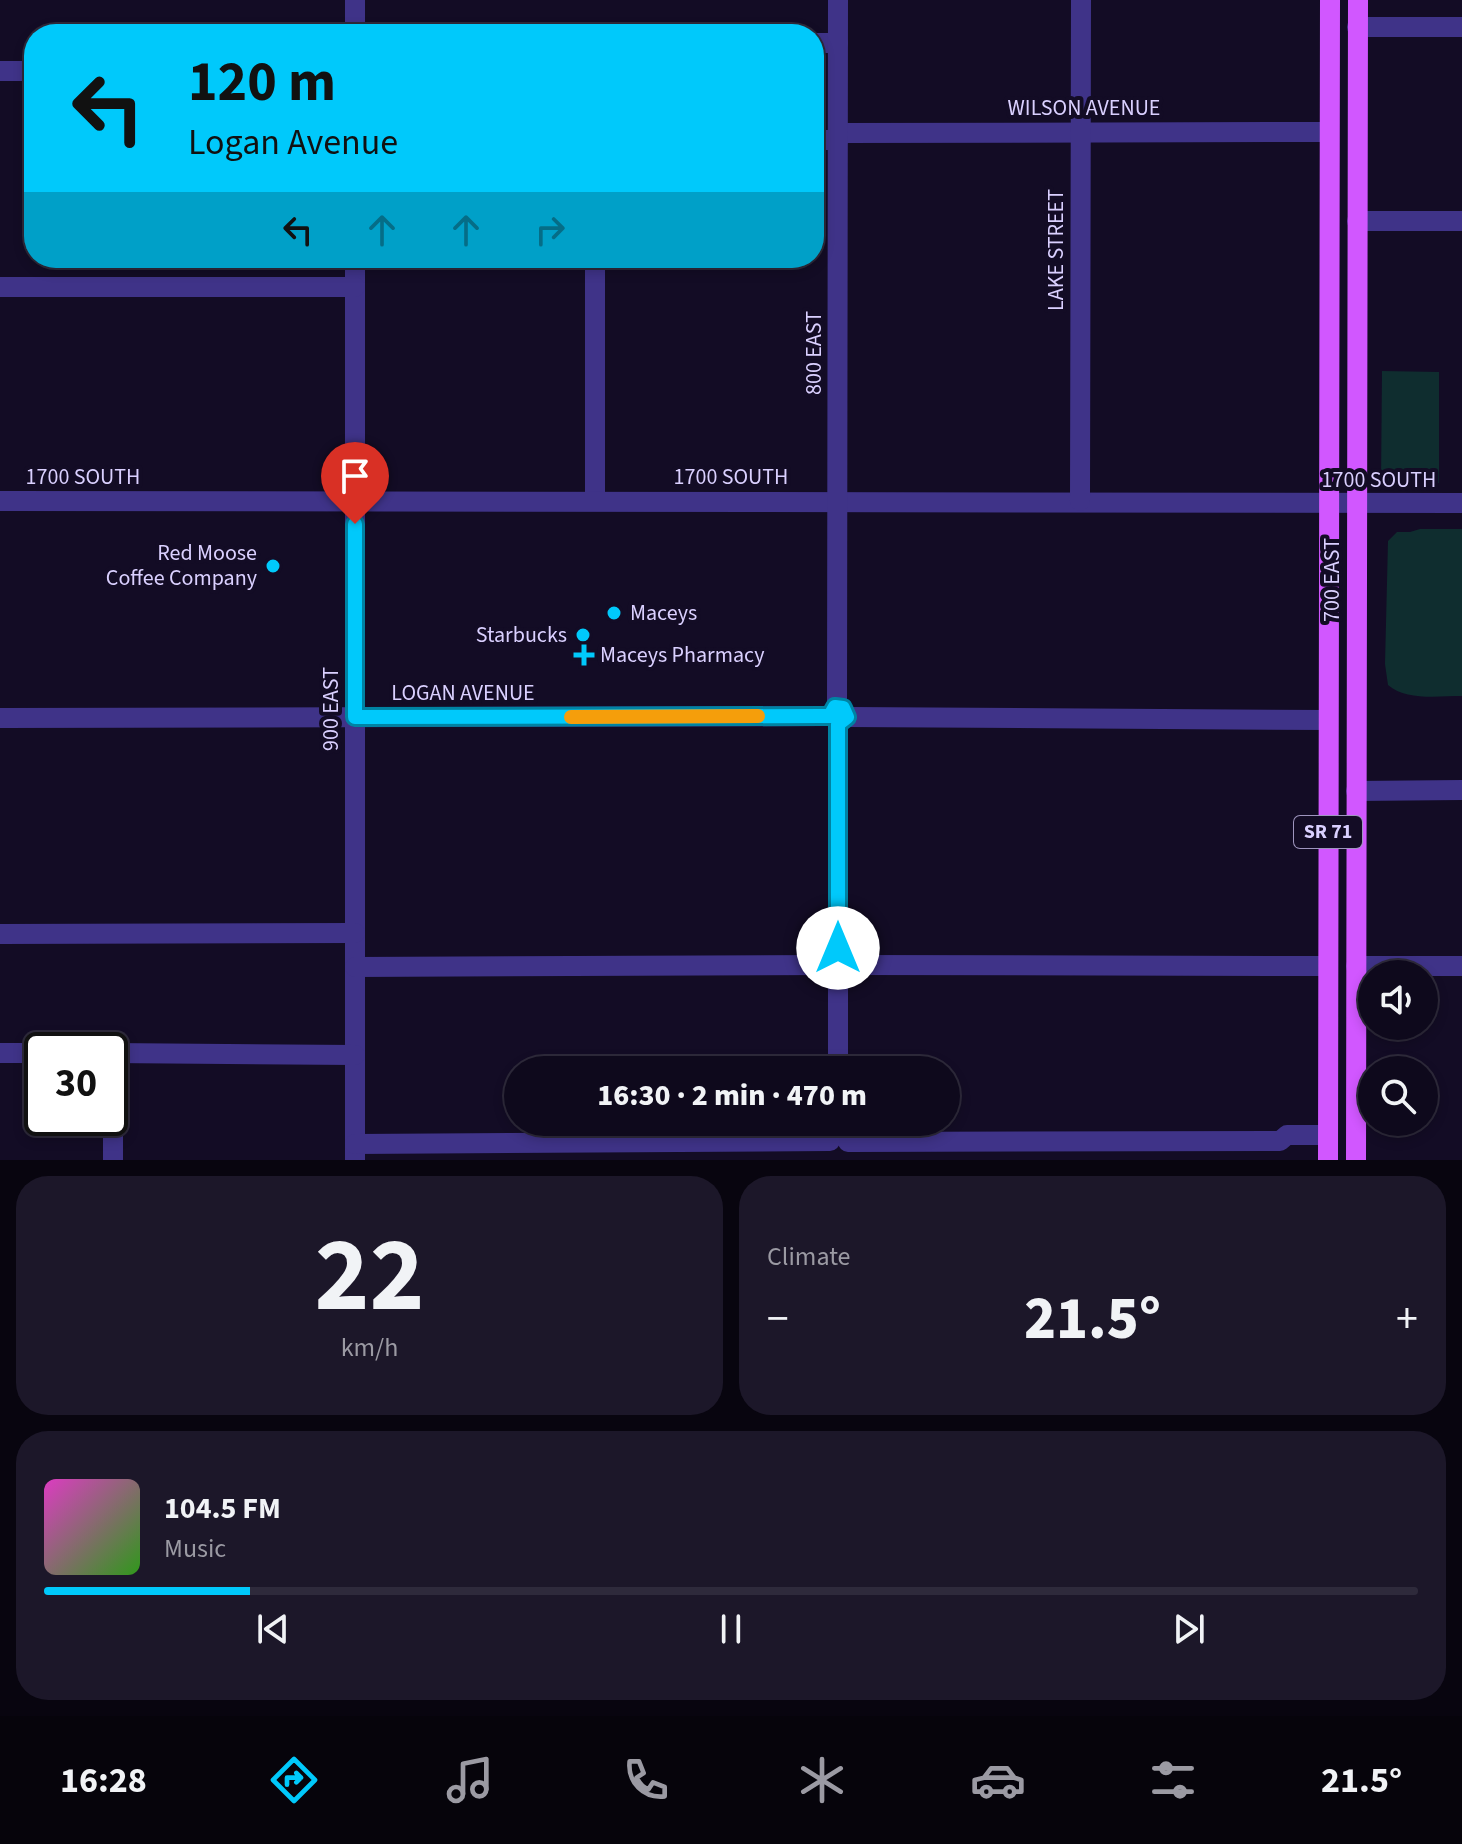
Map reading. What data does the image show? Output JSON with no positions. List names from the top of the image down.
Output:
{
  "streets": {
    "main road": ["700 EAST", "SR 71"],
    "street": [
      "WILSON AVENUE",
      "LAKE STREET",
      "800 EAST",
      "1700 SOUTH",
      "LOGAN AVENUE",
      "900 EAST"
    ]
  },
  "crossings": [
    ["WILSON AVENUE", "LAKE STREET"],
    ["WILSON AVENUE", "800 EAST"],
    ["WILSON AVENUE", "700 EAST"],
    ["LAKE STREET", "1700 SOUTH"],
    ["800 EAST", "1700 SOUTH"],
    ["800 EAST", "LOGAN AVENUE"],
    ["1700 SOUTH", "700 EAST"],
    ["1700 SOUTH", "900 EAST"],
    ["700 EAST", "LOGAN AVENUE"],
    ["LOGAN AVENUE", "900 EAST"]
  ],
  "places": {
    "other": ["Red Moose Coffee Company", "Maceys", "Starbucks"],
    "health": ["Maceys Pharmacy"]
  },
  "page": {
    "turn": ["120 m", "Logan Avenue"],
    "limit": "30",
    "trip": "16:30 · 2 min · 470 m",
    "tile": [
      ["22", "km/h"],
      "Climate"
    ],
    "heat": ["−", "21.5°", "+"],
    "song": ["104.5 FM", "Music"],
    "tabs": ["16:28", "21.5°"]
  }
}
